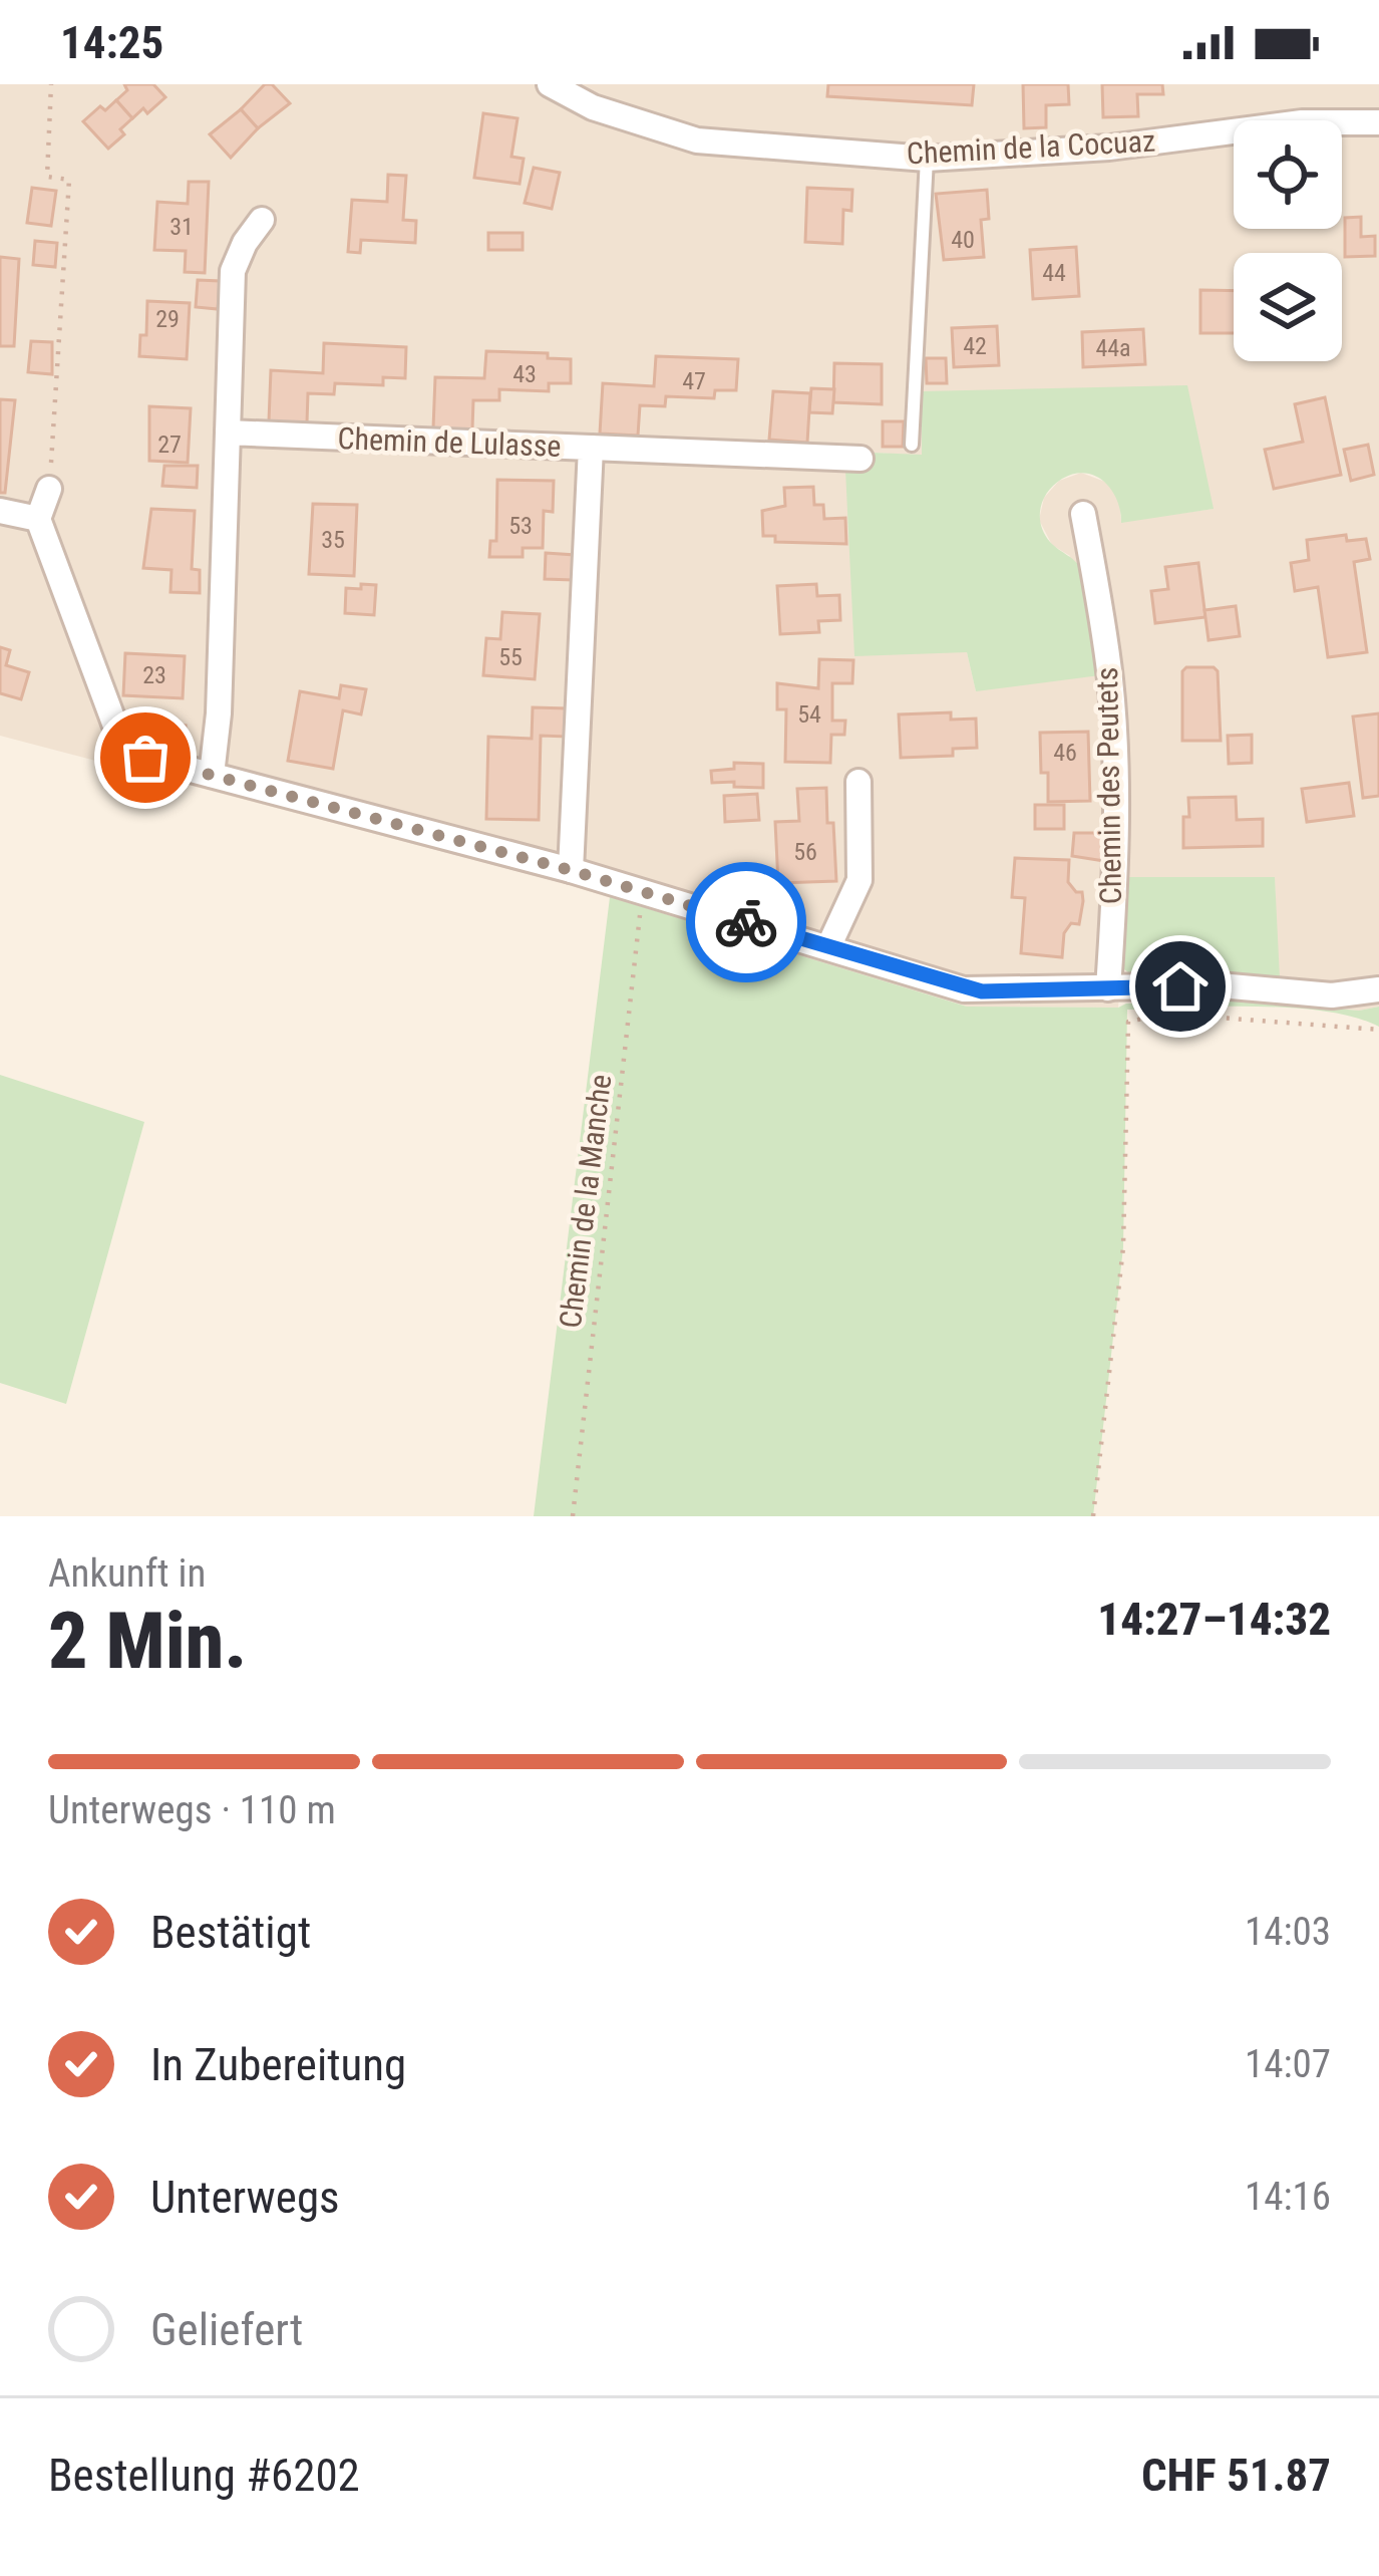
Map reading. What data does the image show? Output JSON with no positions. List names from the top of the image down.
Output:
{
  "streets": {
    "street": ["Chemin de la Cocuaz", "Chemin de Lulasse", "Chemin des Peutets"],
    "path": ["Chemin de la Manche"]
  },
  "house_numbers": [
    "31",
    "40",
    "44",
    "29",
    "42",
    "44a",
    "43",
    "47",
    "27",
    "53",
    "35",
    "55",
    "23",
    "54",
    "46",
    "56"
  ],
  "page": {
    "status": "14:25",
    "heading": ["2 Min.", "Ankunft in", "14:27–14:32"],
    "panel": ["Bestellung #6202", "CHF 51.87"],
    "bar": "Unterwegs · 110 m",
    "list": [
      ["Bestätigt", "14:03"],
      ["In Zubereitung", "14:07"],
      ["Unterwegs", "14:16"],
      "Geliefert"
    ]
  }
}
